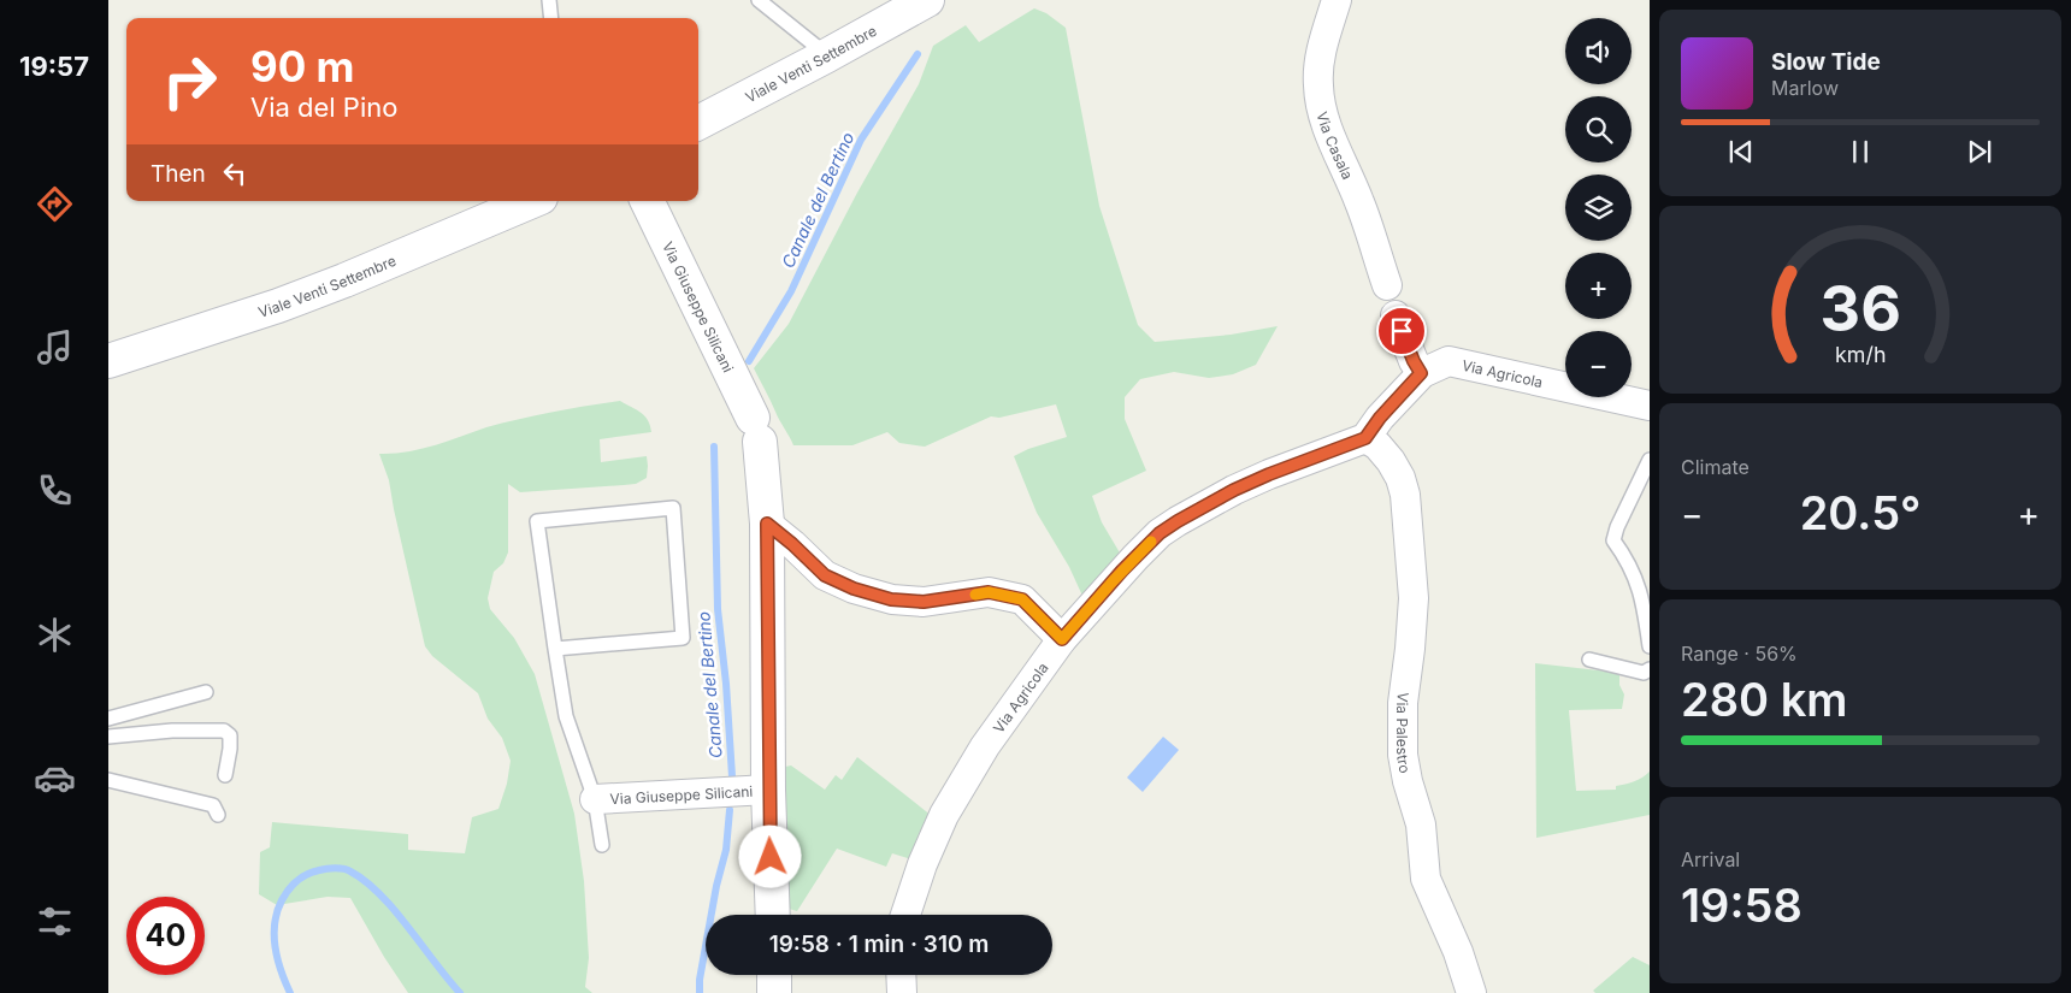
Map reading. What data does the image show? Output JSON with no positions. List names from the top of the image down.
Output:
{
  "streets": {
    "street": [
      "Viale Venti Settembre",
      "Via Casala",
      "Via Giuseppe Silicani",
      "Via Agricola",
      "Via Palestro"
    ]
  },
  "crossings": [
    ["Via Agricola", "Via Palestro"]
  ],
  "water": ["Canale del Bertino"],
  "page": {
    "tabs": "19:57",
    "map_buttons": ["+", "−"],
    "turn": ["90 m", "Via del Pino"],
    "song": ["Slow Tide", "Marlow"],
    "then": "Then",
    "tile": [
      "Climate",
      ["Range · 56%", "280 km"],
      ["Arrival", "19:58"]
    ],
    "heat": ["−", "20.5°", "+"],
    "limit": "40",
    "trip": "19:58 · 1 min · 310 m",
    "gauge": ["36", "km/h"]
  }
}
